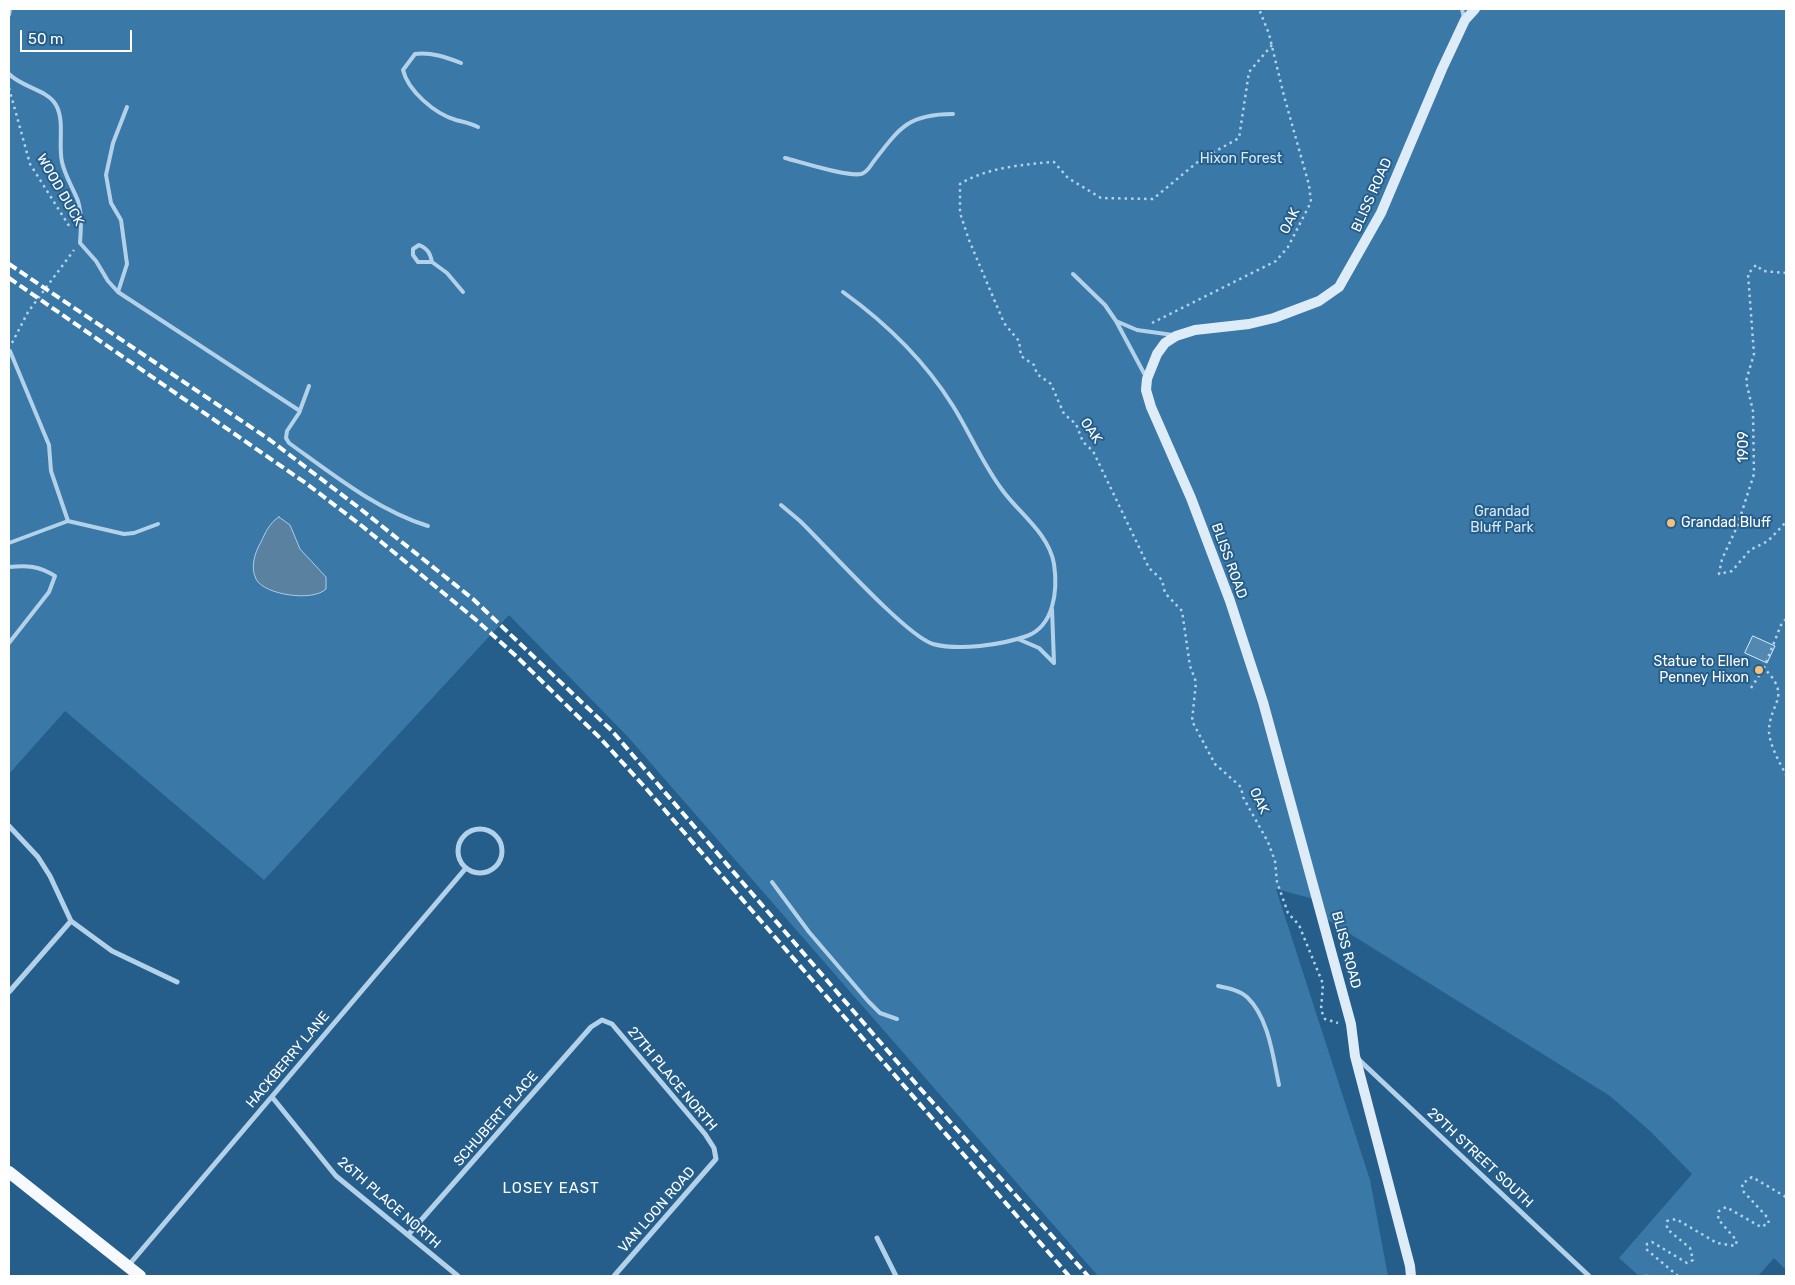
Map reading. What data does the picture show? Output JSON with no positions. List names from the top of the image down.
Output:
{
  "streets": {
    "street": [
      "BLISS ROAD",
      "HACKBERRY LANE",
      "27TH PLACE NORTH",
      "SCHUBERT PLACE",
      "29TH STREET SOUTH",
      "26TH PLACE NORTH",
      "VAN LOON ROAD"
    ],
    "path": ["WOOD DUCK", "OAK", "1909"]
  },
  "crossings": [
    ["BLISS ROAD", "OAK"],
    ["BLISS ROAD", "29TH STREET SOUTH"],
    ["HACKBERRY LANE", "26TH PLACE NORTH"],
    ["27TH PLACE NORTH", "SCHUBERT PLACE"],
    ["27TH PLACE NORTH", "VAN LOON ROAD"],
    ["SCHUBERT PLACE", "26TH PLACE NORTH"]
  ],
  "districts": ["LOSEY EAST"],
  "parks": ["Hixon Forest", "Grandad Bluff Park"],
  "places": ["Grandad Bluff", "Statue to Ellen Penney Hixon"],
  "scale_bar": "50 m"
}
